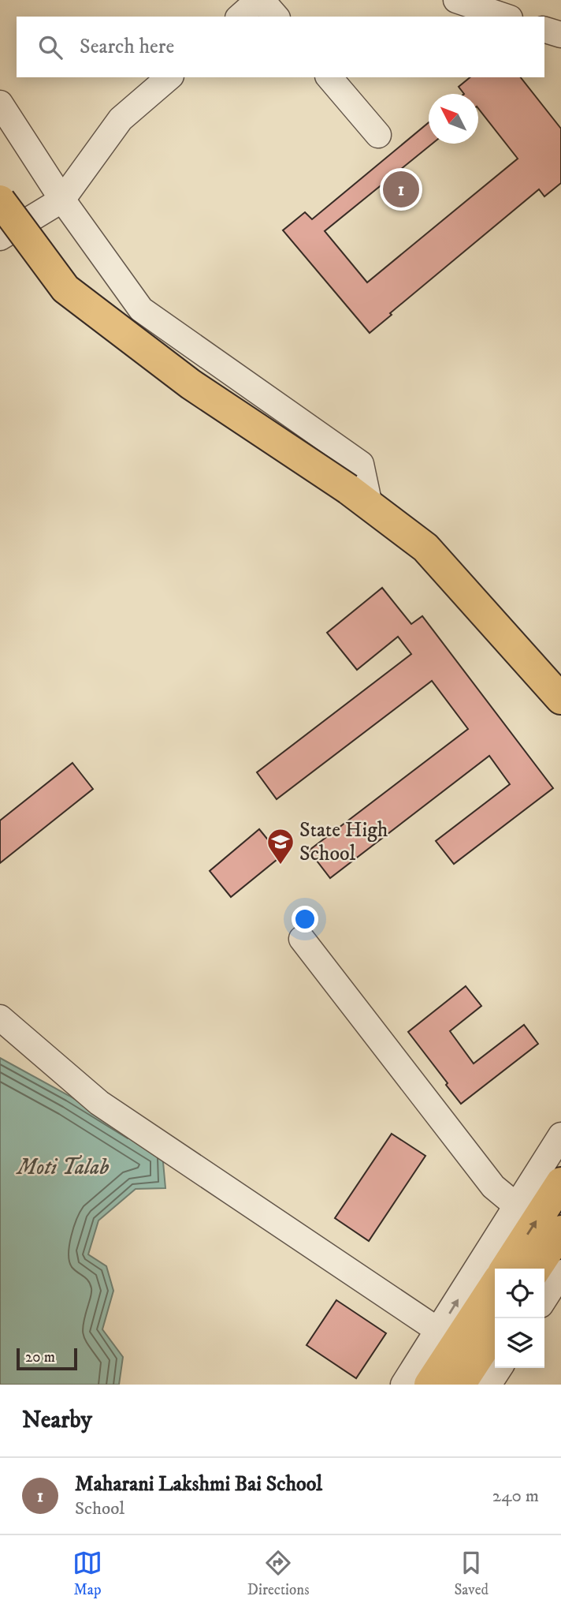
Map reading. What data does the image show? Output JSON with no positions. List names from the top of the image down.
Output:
{
  "water": ["Moti Talab"],
  "places": {
    "school or university": ["State High School"]
  },
  "scale_bar": "20 m",
  "north": "top left",
  "page": {
    "search": "Search here",
    "pins": "1",
    "scale": "20 m",
    "heading": "Nearby",
    "list": [
      {
        "mark": "1",
        "name": "Maharani Lakshmi Bai School",
        "note": "School",
        "value": "240 m"
      }
    ],
    "nav": ["Map", "Directions", "Saved"]
  }
}
